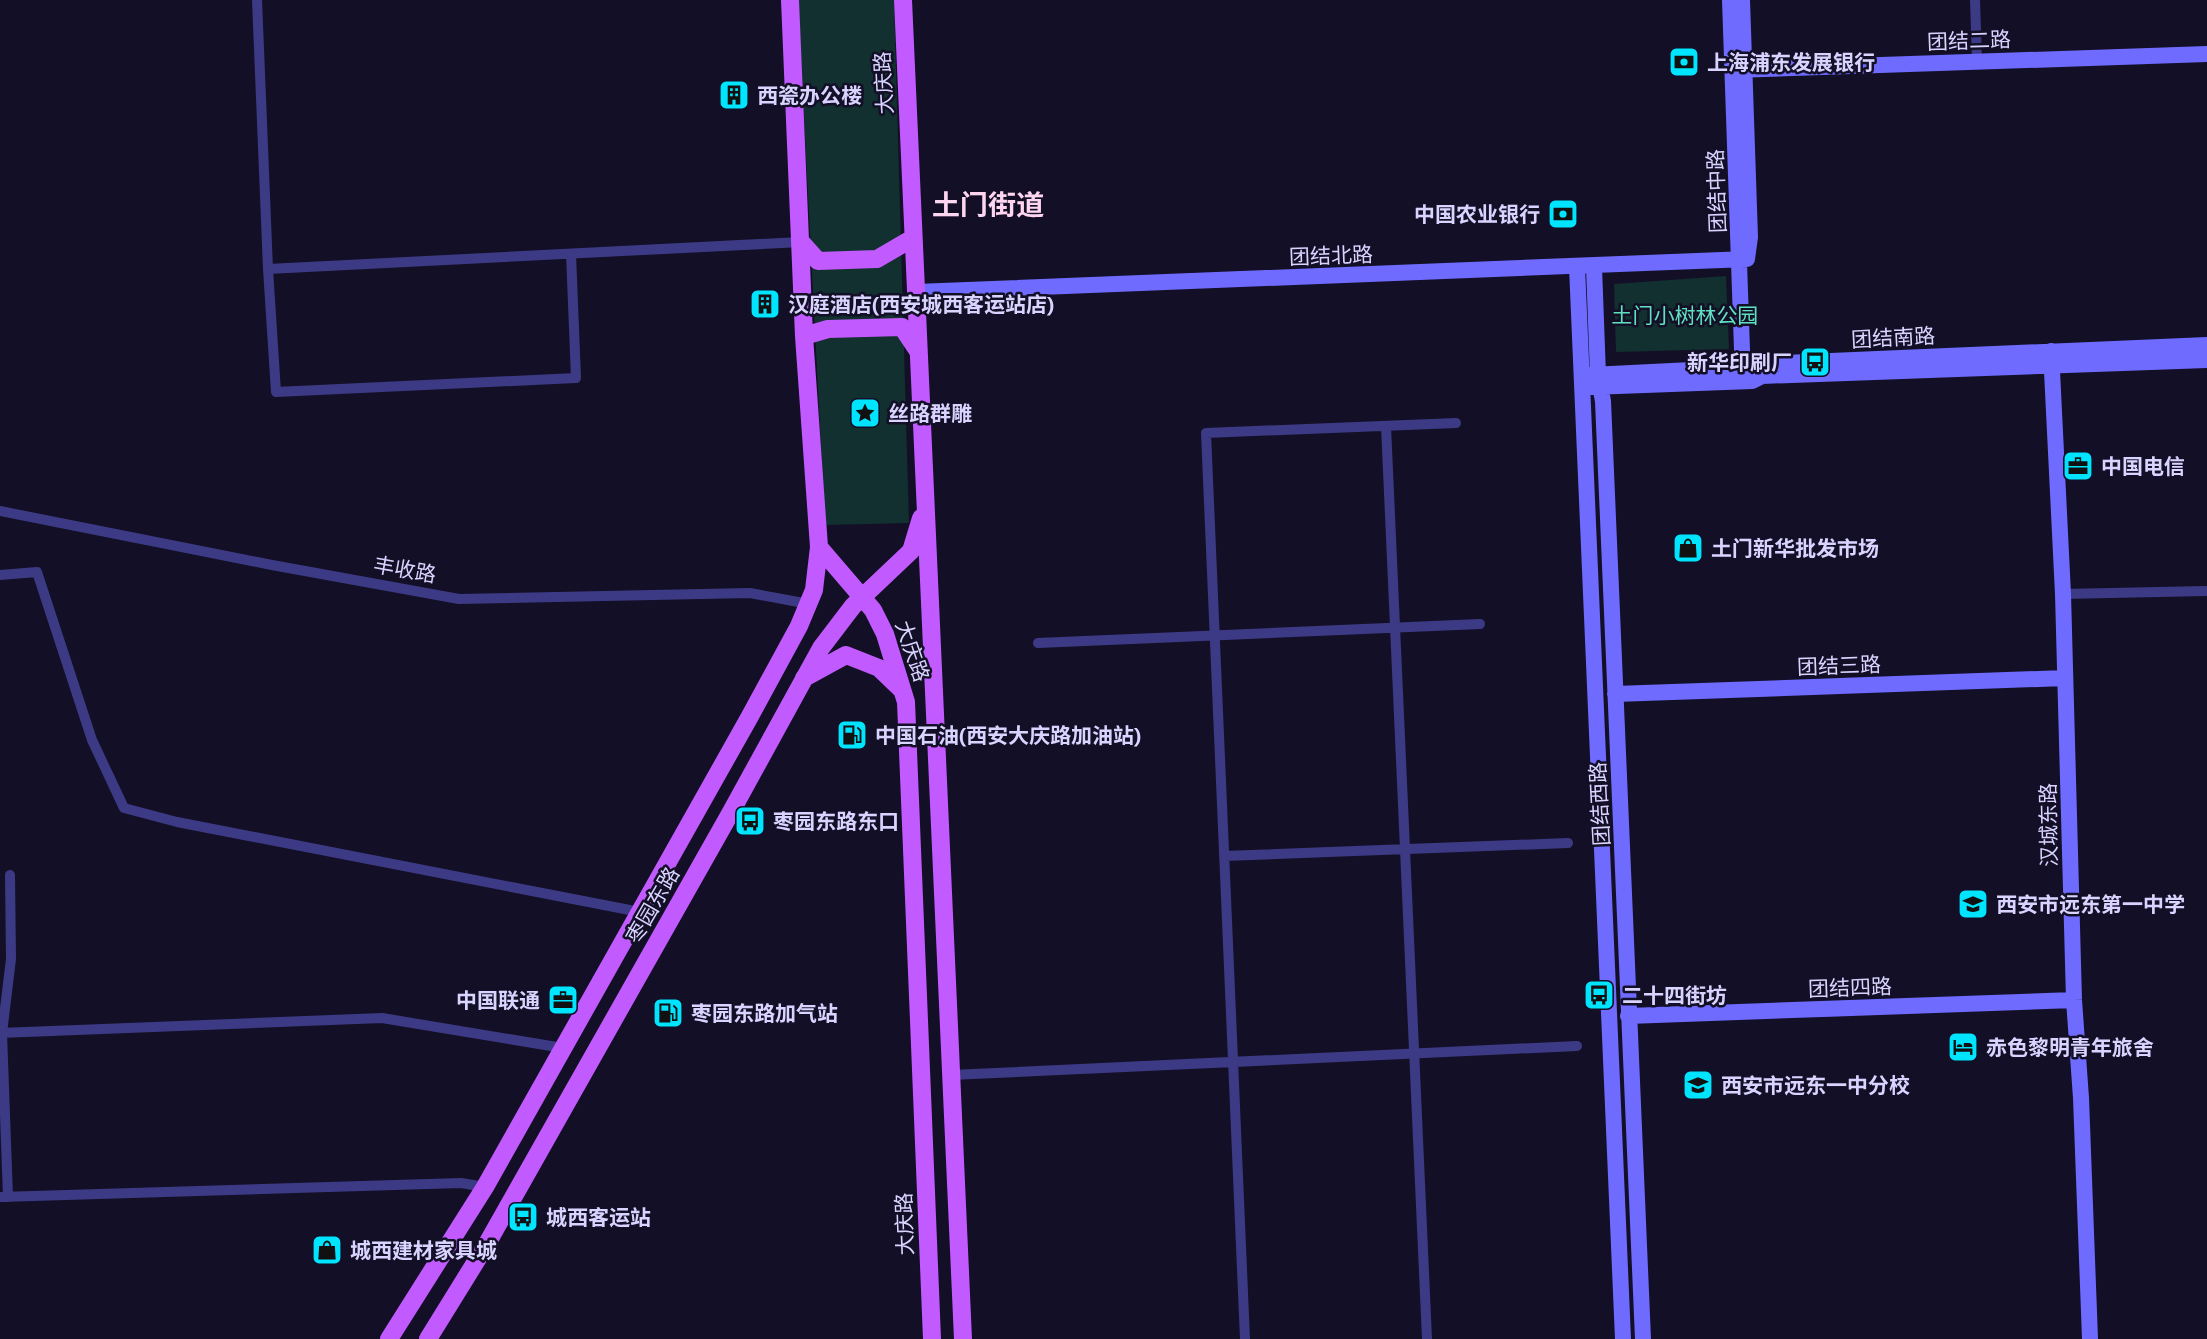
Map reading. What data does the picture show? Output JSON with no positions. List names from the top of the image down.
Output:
{
  "streets": {
    "main road": ["大庆路", "枣园东路"],
    "street": [
      "团结二路",
      "团结中路",
      "团结北路",
      "团结南路",
      "丰收路",
      "团结三路",
      "团结西路",
      "汉城东路",
      "团结四路"
    ]
  },
  "crossings": [
    ["团结二路", "团结中路"],
    ["大庆路", "团结北路"],
    ["大庆路", "枣园东路"],
    ["团结中路", "团结北路"],
    ["团结中路", "团结南路"],
    ["团结北路", "团结西路"],
    ["团结南路", "团结西路"],
    ["团结南路", "汉城东路"],
    ["丰收路", "枣园东路"],
    ["团结三路", "团结西路"],
    ["团结三路", "汉城东路"],
    ["团结西路", "团结四路"],
    ["汉城东路", "团结四路"]
  ],
  "districts": ["土门街道"],
  "parks": ["土门小树林公园"],
  "places": {
    "bank": ["上海浦东发展银行", "中国农业银行"],
    "building": ["西瓷办公楼", "汉庭酒店(西安城西客运站店)"],
    "bus stop": [
      "新华印刷厂",
      "枣园东路东口",
      "二十四街坊",
      "城西客运站"
    ],
    "place": ["丝路群雕"],
    "office": ["中国电信", "中国联通"],
    "shop": ["土门新华批发市场", "城西建材家具城"],
    "fuel station": ["中国石油(西安大庆路加油站)", "枣园东路加气站"],
    "school or university": ["西安市远东第一中学", "西安市远东一中分校"],
    "hotel": ["赤色黎明青年旅舍"]
  }
}
